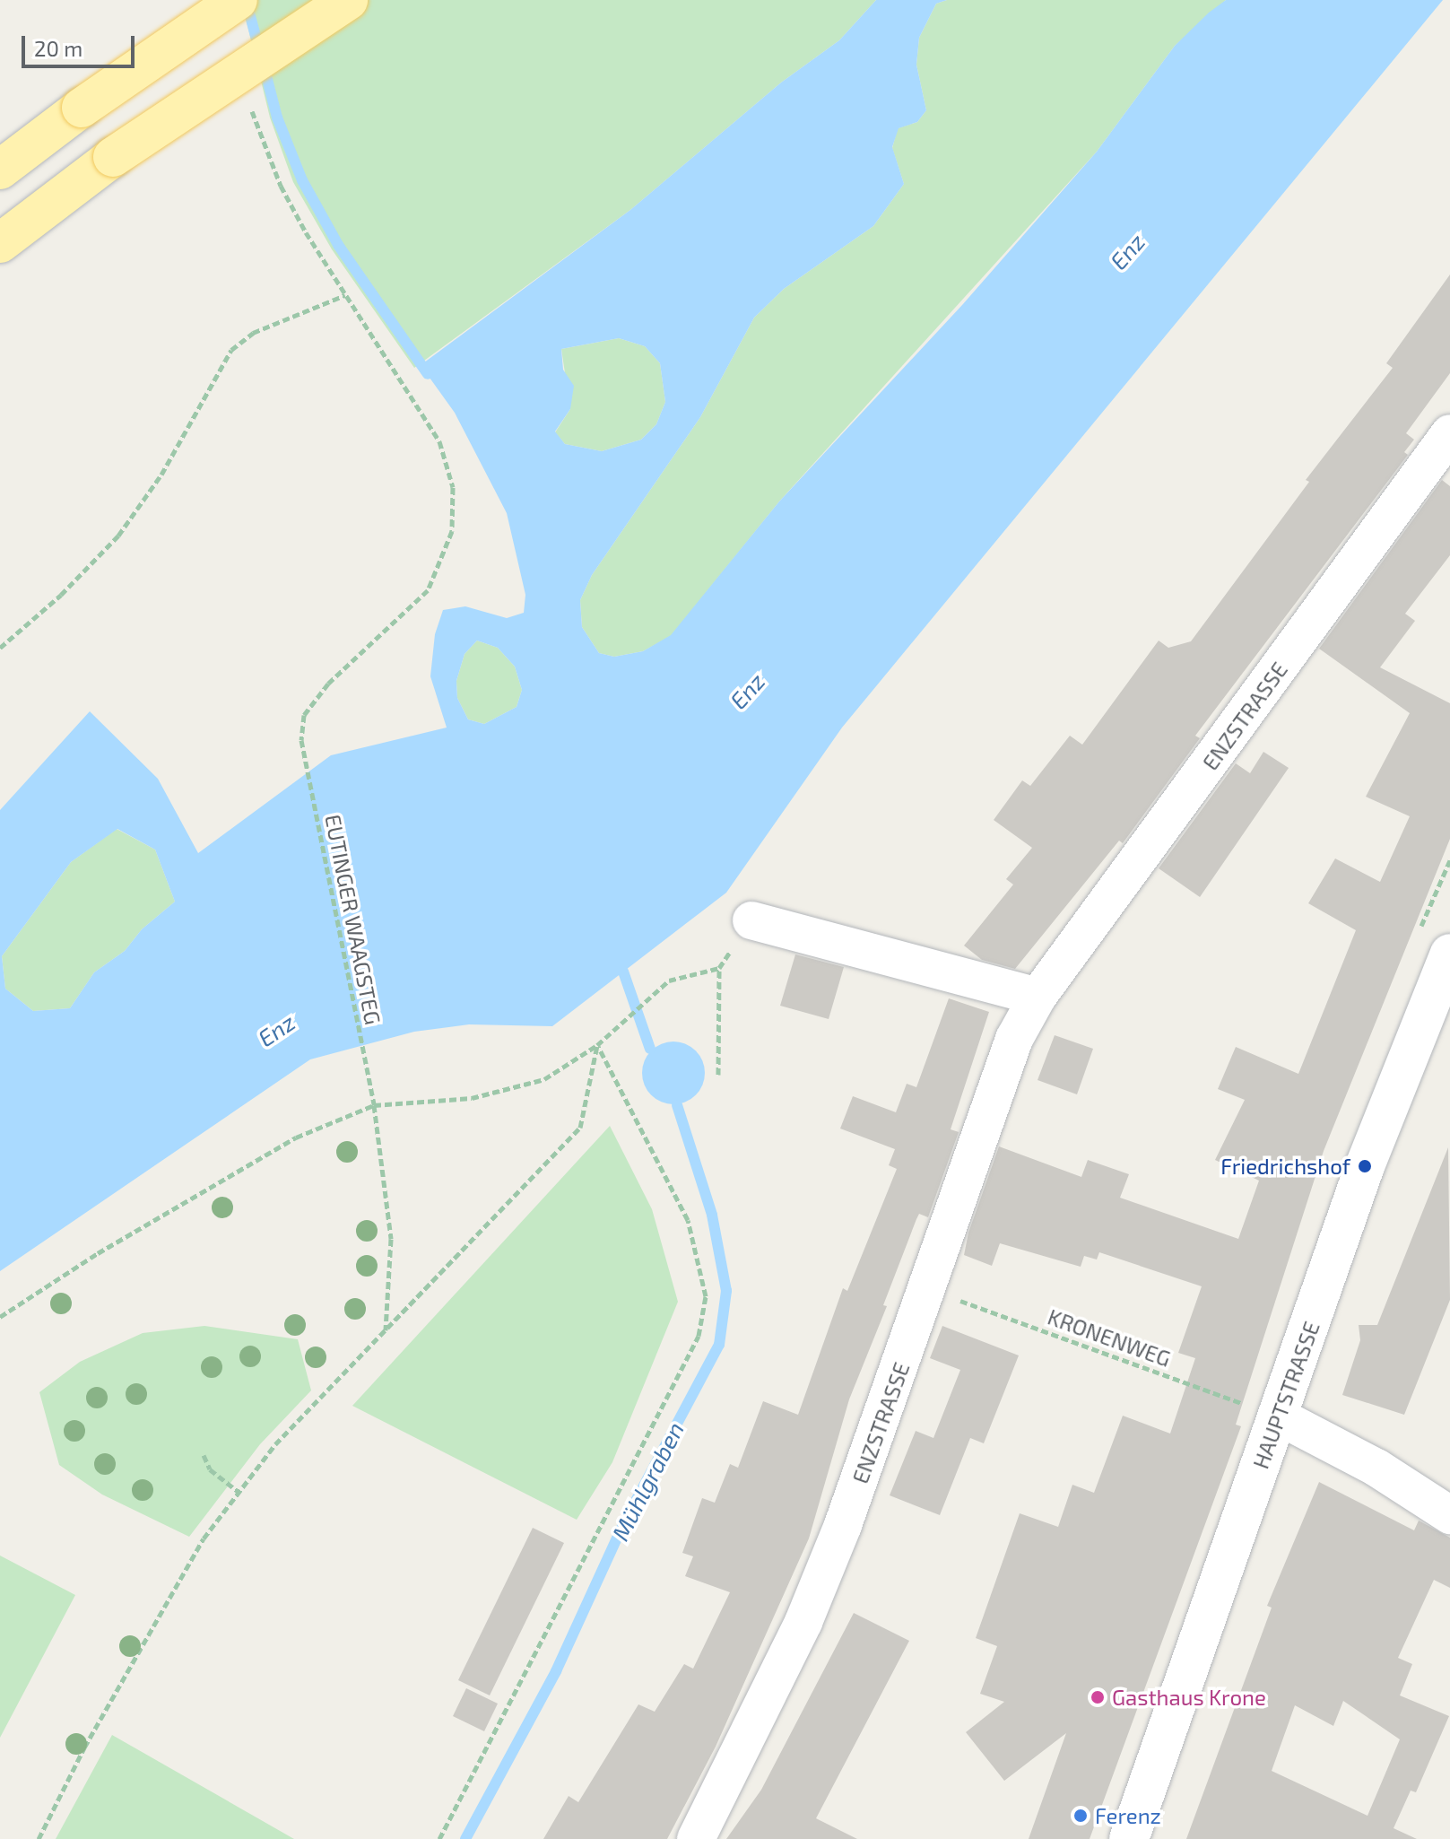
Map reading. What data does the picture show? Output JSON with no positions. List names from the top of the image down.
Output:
{
  "streets": {
    "street": ["ENZSTRASSE", "HAUPTSTRASSE"],
    "path": ["EUTINGER WAAGSTEG", "KRONENWEG"]
  },
  "crossings": [
    ["ENZSTRASSE", "KRONENWEG"],
    ["KRONENWEG", "HAUPTSTRASSE"]
  ],
  "water": ["Enz", "Mühlgraben"],
  "places": ["Friedrichshof", "Gasthaus Krone", "Ferenz"],
  "scale_bar": "20 m"
}
